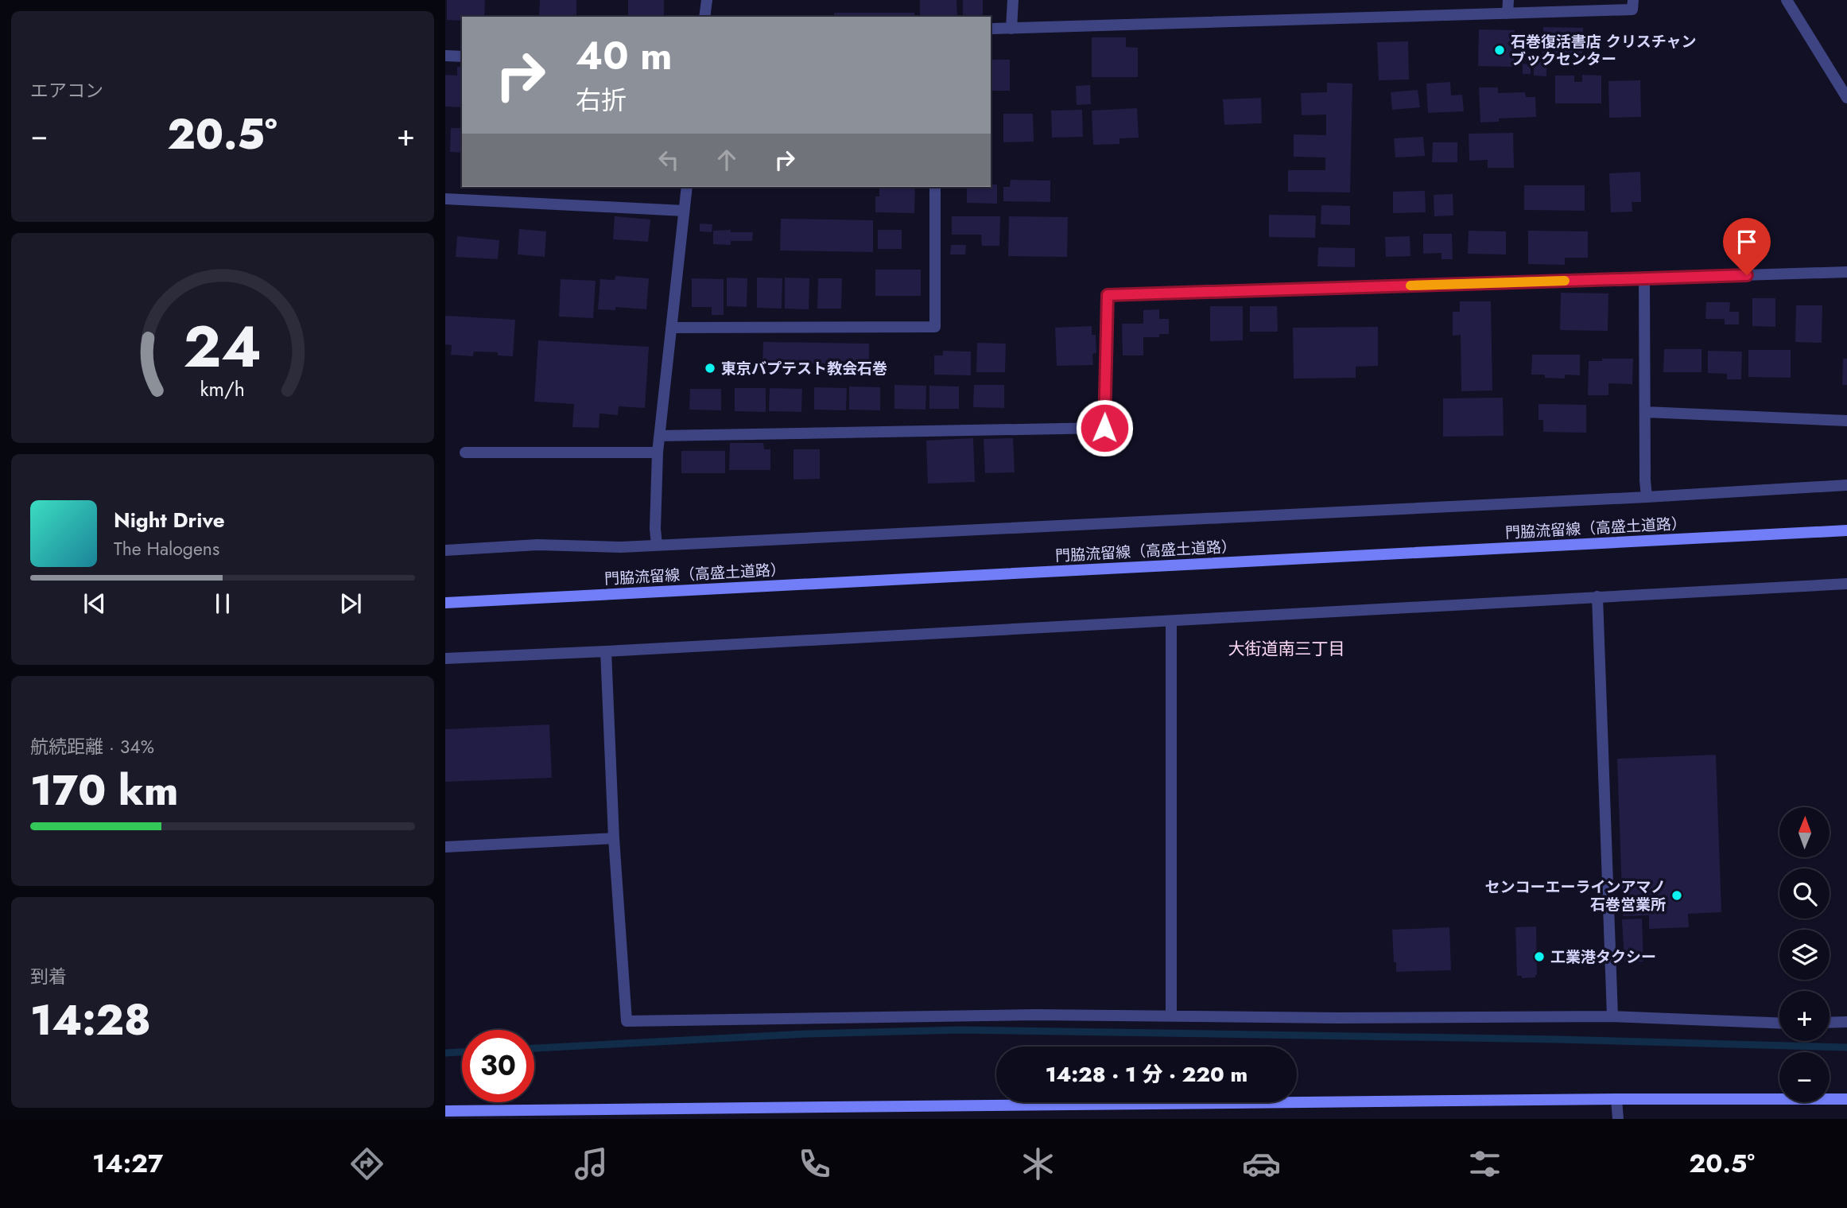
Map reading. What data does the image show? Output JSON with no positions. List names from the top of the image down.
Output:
{
  "streets": {
    "main road": ["門脇流留線（高盛土道路）"]
  },
  "districts": ["大街道南三丁目"],
  "places": [
    "石巻復活書店 クリスチャン ブックセンター",
    "東京バプテスト教会石巻",
    "センコーエーラインアマノ 石巻営業所",
    "工業港タクシー"
  ],
  "north": "top",
  "page": {
    "tile": [
      "エアコン",
      ["航続距離 · 34%", "170 km"],
      ["到着", "14:28"]
    ],
    "turn": ["40 m", "右折"],
    "heat": ["−", "20.5°", "+"],
    "song": ["Night Drive", "The Halogens"],
    "map_buttons": ["+", "−"],
    "limit": "30",
    "trip": "14:28 · 1 分 · 220 m",
    "tabs": ["14:27", "20.5°"],
    "gauge": ["24", "km/h"]
  }
}
